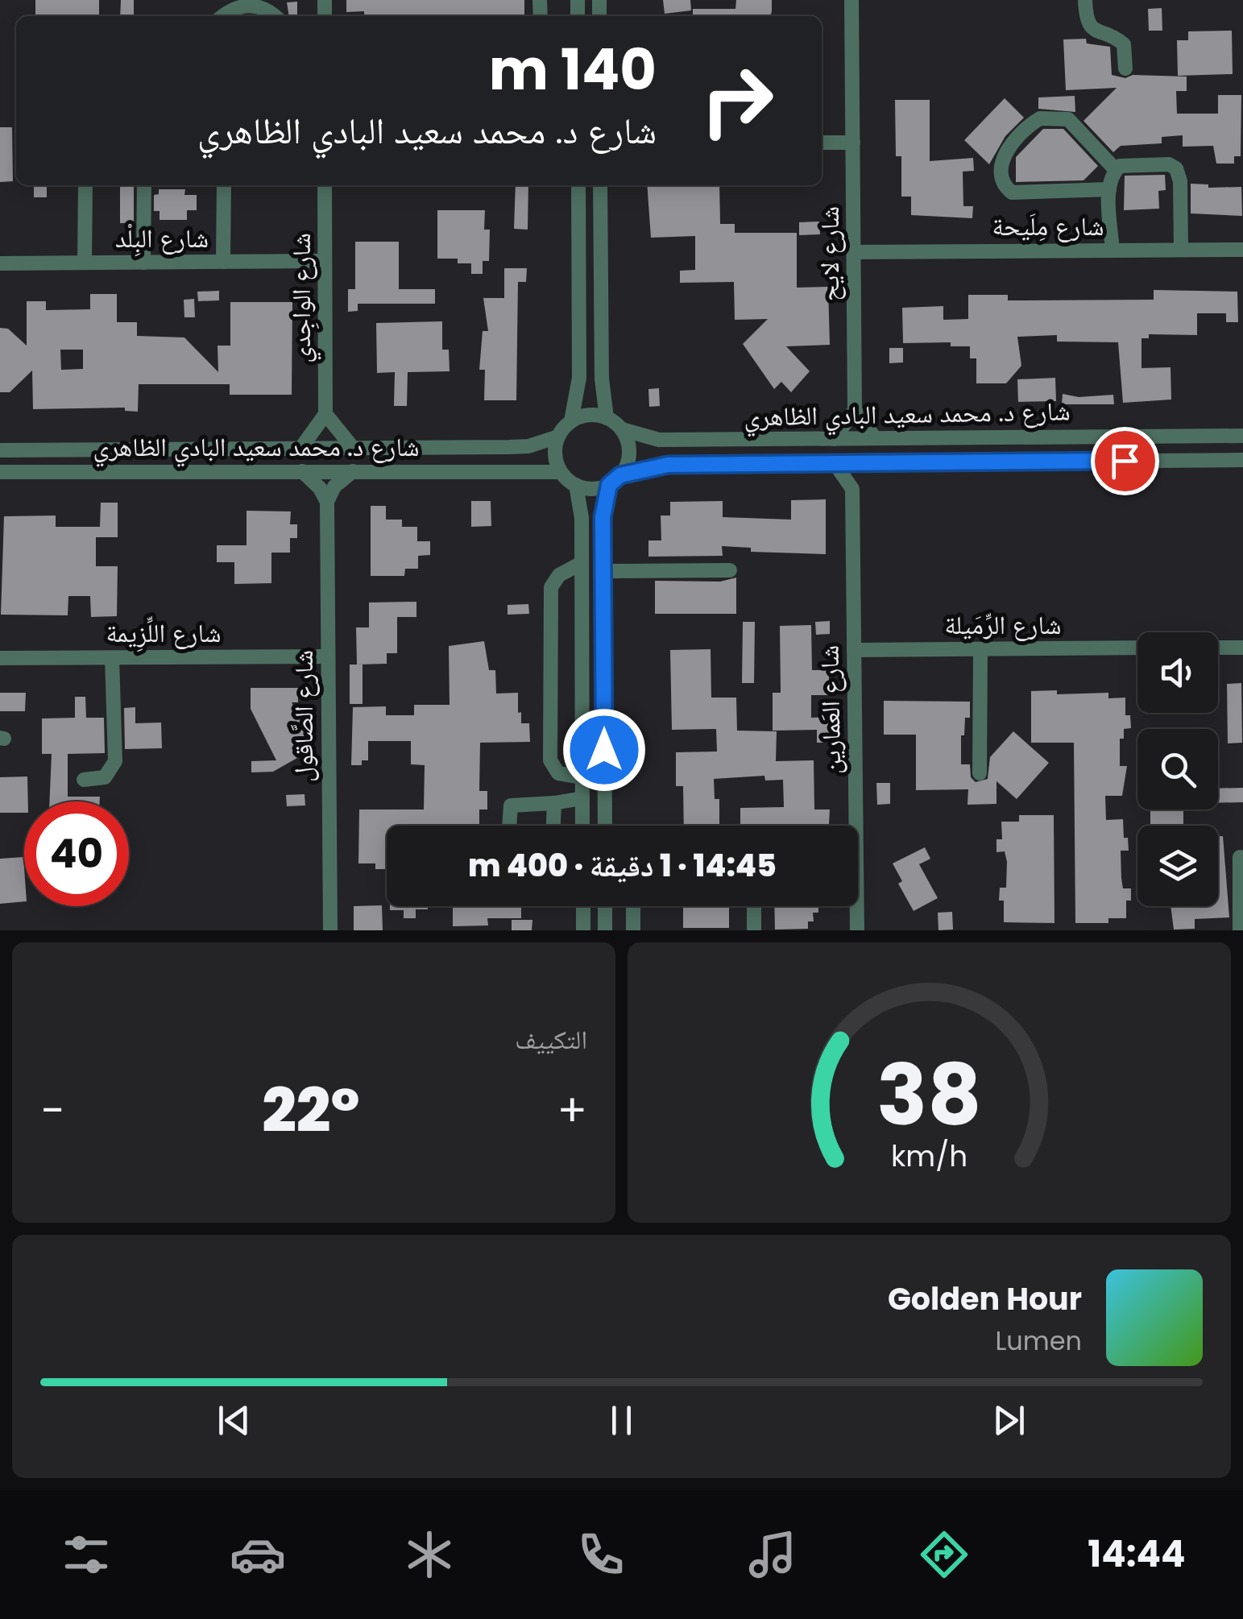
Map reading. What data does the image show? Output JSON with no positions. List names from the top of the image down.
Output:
{
  "streets": {
    "street": [
      "شارع مِلَيحة",
      "شارع البِلْد",
      "شارع لايح",
      "شارع الواجِدي",
      "شارع د. محمد سعيد البادي الظاهري",
      "شارع الرِّمَيلة",
      "شارع اللِّزِيمة",
      "شارع العَمارين",
      "شارع الصَّاقول"
    ]
  },
  "crossings": [
    ["شارع مِلَيحة", "شارع لايح"],
    ["شارع البِلْد", "شارع الواجِدي"],
    ["شارع الرِّمَيلة", "شارع العَمارين"],
    ["شارع اللِّزِيمة", "شارع الصَّاقول"]
  ],
  "page": {
    "turn": ["140 m", "شارع د. محمد سعيد البادي الظاهري"],
    "limit": "40",
    "trip": "14:45 · 1 دقيقة · 400 m",
    "tile": "التكييف",
    "heat": ["−", "22°", "+"],
    "song": ["Golden Hour", "Lumen"],
    "tabs": "14:44",
    "gauge": ["38", "km/h"]
  }
}
